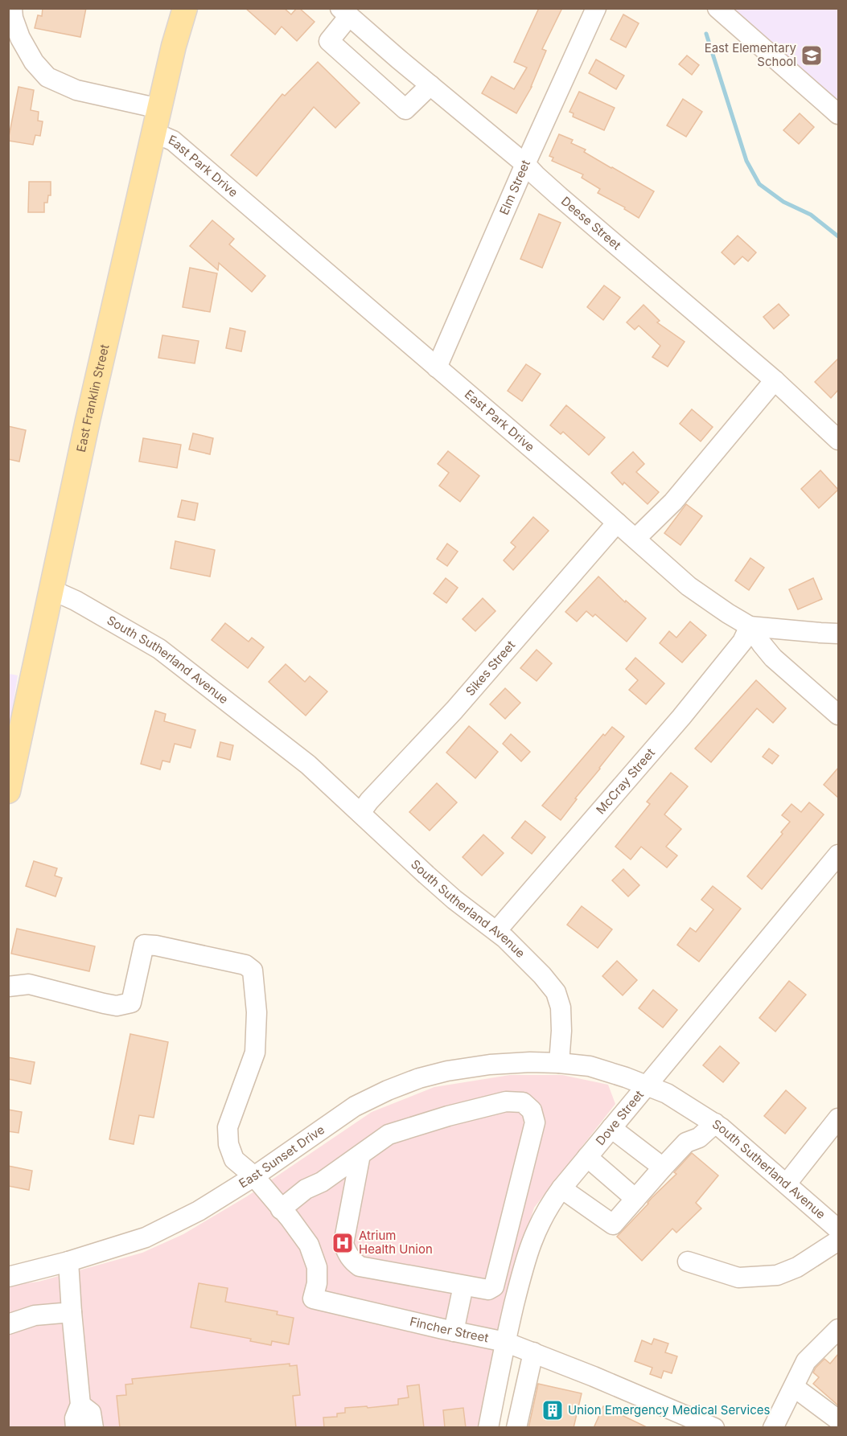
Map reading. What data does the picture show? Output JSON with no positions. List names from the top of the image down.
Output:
{
  "streets": {
    "main road": ["East Franklin Street"],
    "street": [
      "East Park Drive",
      "Elm Street",
      "Deese Street",
      "South Sutherland Avenue",
      "Sikes Street",
      "McCray Street",
      "Dove Street",
      "East Sunset Drive",
      "Fincher Street"
    ]
  },
  "crossings": [
    ["East Park Drive", "Elm Street"],
    ["East Park Drive", "East Franklin Street"],
    ["East Park Drive", "Sikes Street"],
    ["East Park Drive", "McCray Street"],
    ["Elm Street", "Deese Street"],
    ["East Franklin Street", "South Sutherland Avenue"],
    ["South Sutherland Avenue", "Sikes Street"],
    ["South Sutherland Avenue", "McCray Street"],
    ["South Sutherland Avenue", "Dove Street"],
    ["South Sutherland Avenue", "East Sunset Drive"],
    ["Dove Street", "Fincher Street"],
    ["East Sunset Drive", "Fincher Street"]
  ],
  "places": {
    "school or university": ["East Elementary School"],
    "hospital": ["Atrium Health Union"],
    "building": ["Union Emergency Medical Services"]
  }
}
